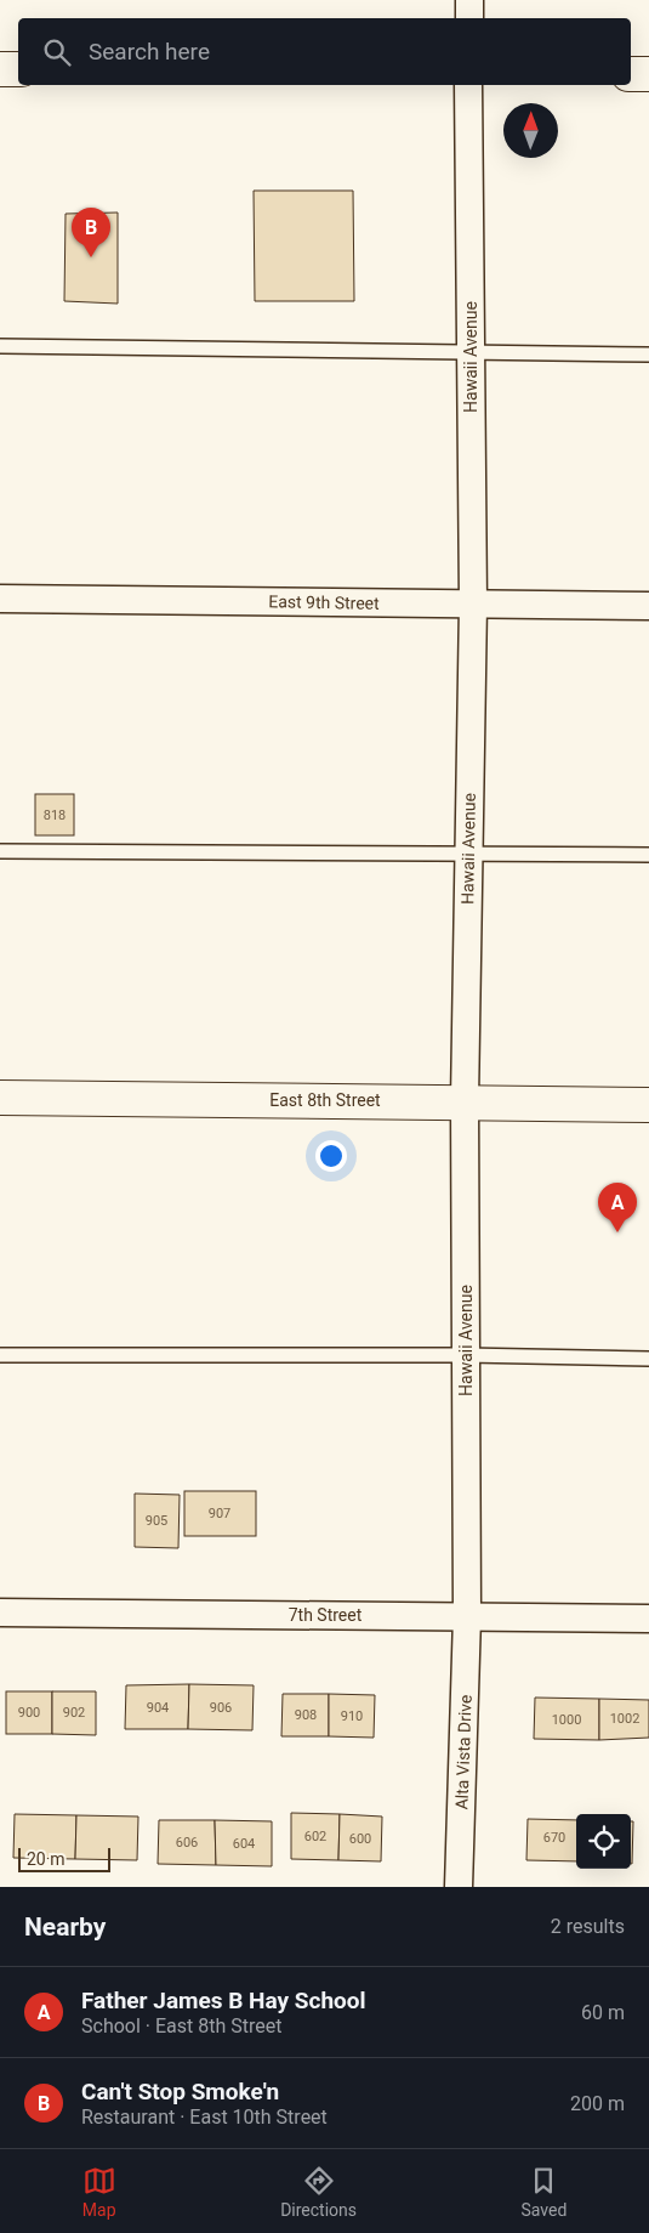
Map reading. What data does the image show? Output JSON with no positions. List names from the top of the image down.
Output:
{
  "streets": {
    "street": [
      "Hawaii Avenue",
      "East 9th Street",
      "East 8th Street",
      "7th Street",
      "Alta Vista Drive"
    ]
  },
  "crossings": [
    ["Hawaii Avenue", "East 9th Street"],
    ["Hawaii Avenue", "East 8th Street"],
    ["Hawaii Avenue", "7th Street"],
    ["Hawaii Avenue", "Alta Vista Drive"],
    ["7th Street", "Alta Vista Drive"]
  ],
  "house_numbers": [
    "818",
    "907",
    "905",
    "904",
    "906",
    "900",
    "902",
    "908",
    "910",
    "1002",
    "1000",
    "602",
    "670",
    "600",
    "606",
    "604"
  ],
  "scale_bar": "20 m",
  "north": "top",
  "page": {
    "search": "Search here",
    "pins": ["B", "A"],
    "scale": "20 m",
    "heading": ["Nearby", "2 results"],
    "list": [
      {
        "mark": "A",
        "name": "Father James B Hay School",
        "note": "School · East 8th Street",
        "value": "60 m"
      },
      {
        "mark": "B",
        "name": "Can't Stop Smoke'n",
        "note": "Restaurant · East 10th Street",
        "value": "200 m"
      }
    ],
    "nav": ["Map", "Directions", "Saved"]
  }
}
